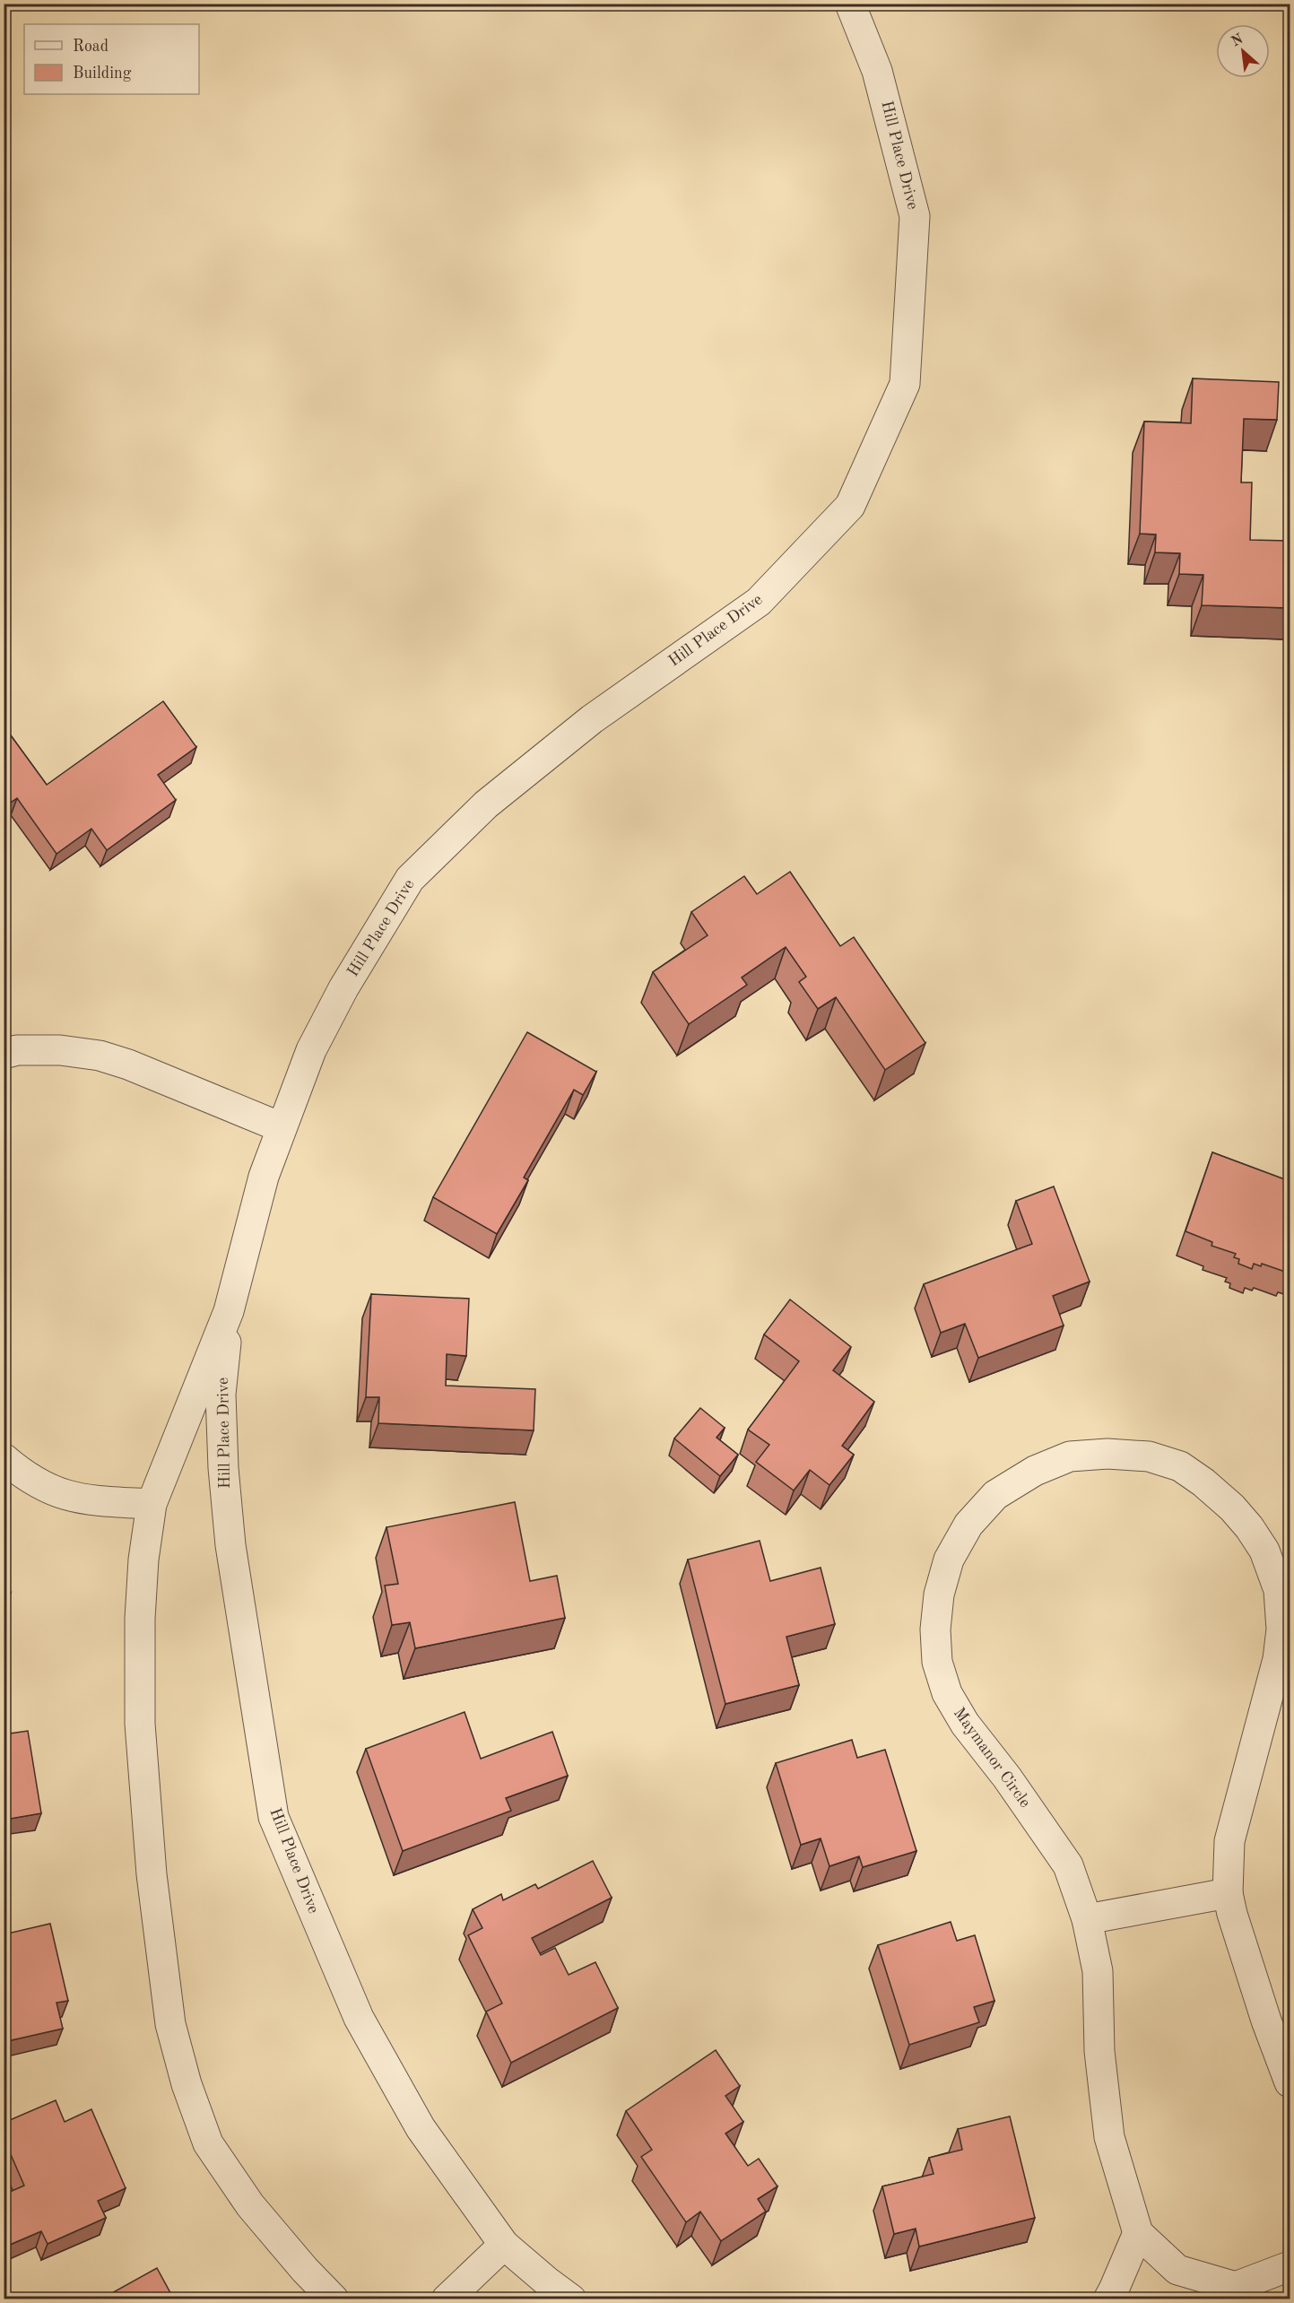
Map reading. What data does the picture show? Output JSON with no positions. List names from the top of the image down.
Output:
{
  "streets": {
    "street": ["Hill Place Drive", "Maymanor Circle"]
  },
  "legend": ["Road", "Building"],
  "north": "top left"
}
